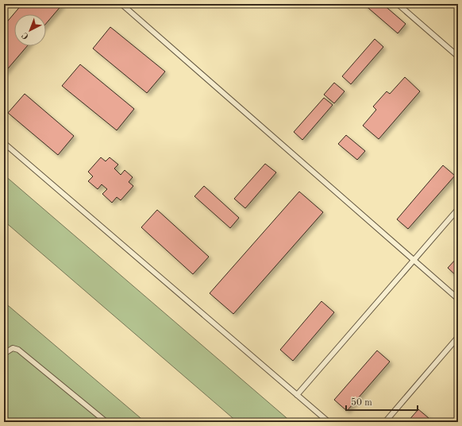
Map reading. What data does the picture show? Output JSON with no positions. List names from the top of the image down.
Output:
{
  "scale_bar": "50 m",
  "north": "bottom left"
}
